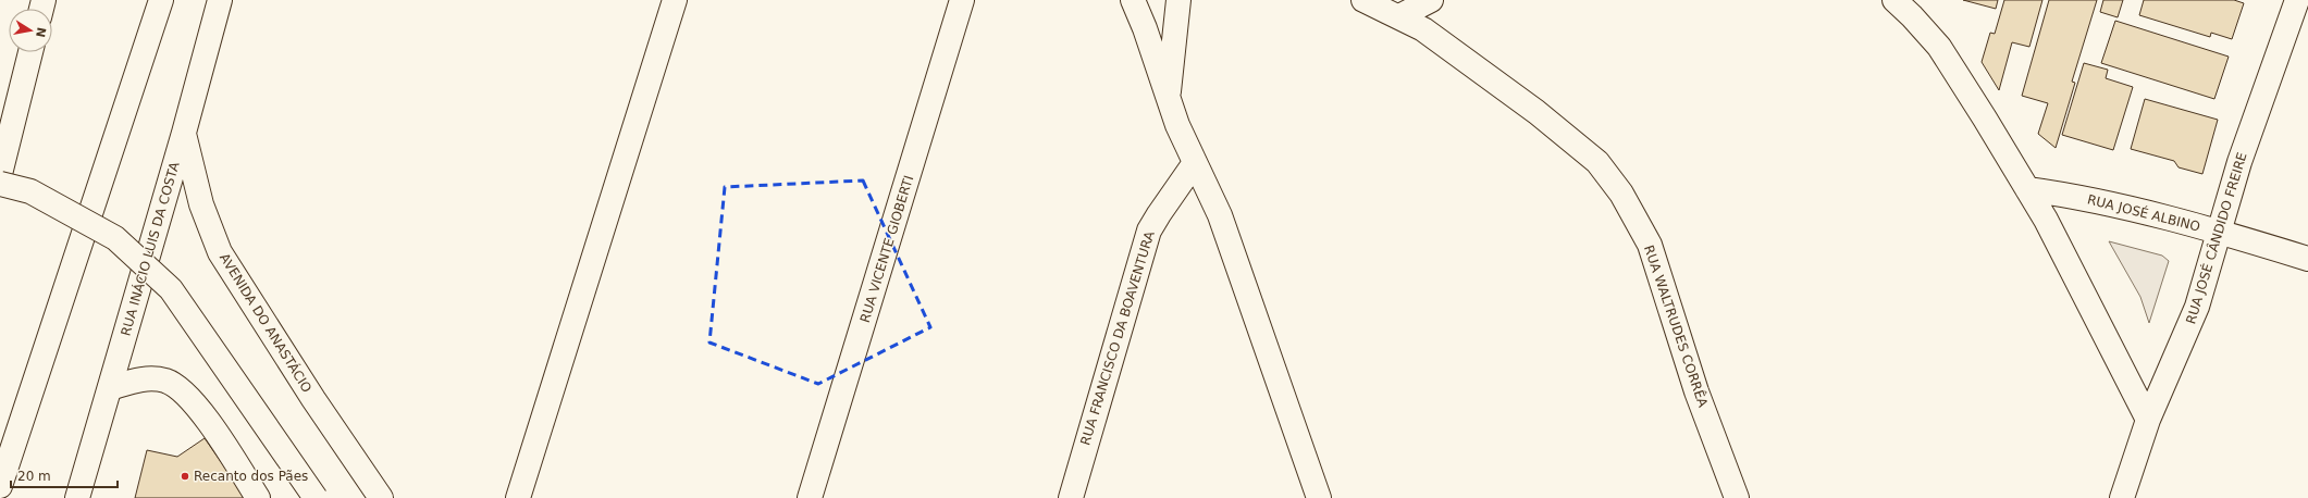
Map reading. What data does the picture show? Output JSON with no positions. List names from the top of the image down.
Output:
{
  "streets": {
    "main road": [
      "RUA JOSÉ ALBINO",
      "RUA JOSÉ CÂNDIDO FREIRE",
      "RUA INÁCIO LUIS DA COSTA",
      "RUA VICENTE GIOBERTI",
      "AVENIDA DO ANASTÁCIO",
      "RUA WALTRUDES CORRÊA",
      "RUA FRANCISCO DA BOAVENTURA"
    ]
  },
  "crossings": [
    ["RUA JOSÉ ALBINO", "RUA JOSÉ CÂNDIDO FREIRE"],
    ["RUA INÁCIO LUIS DA COSTA", "AVENIDA DO ANASTÁCIO"]
  ],
  "places": ["Recanto dos Pães"],
  "scale_bar": "20 m",
  "north": "right"
}
